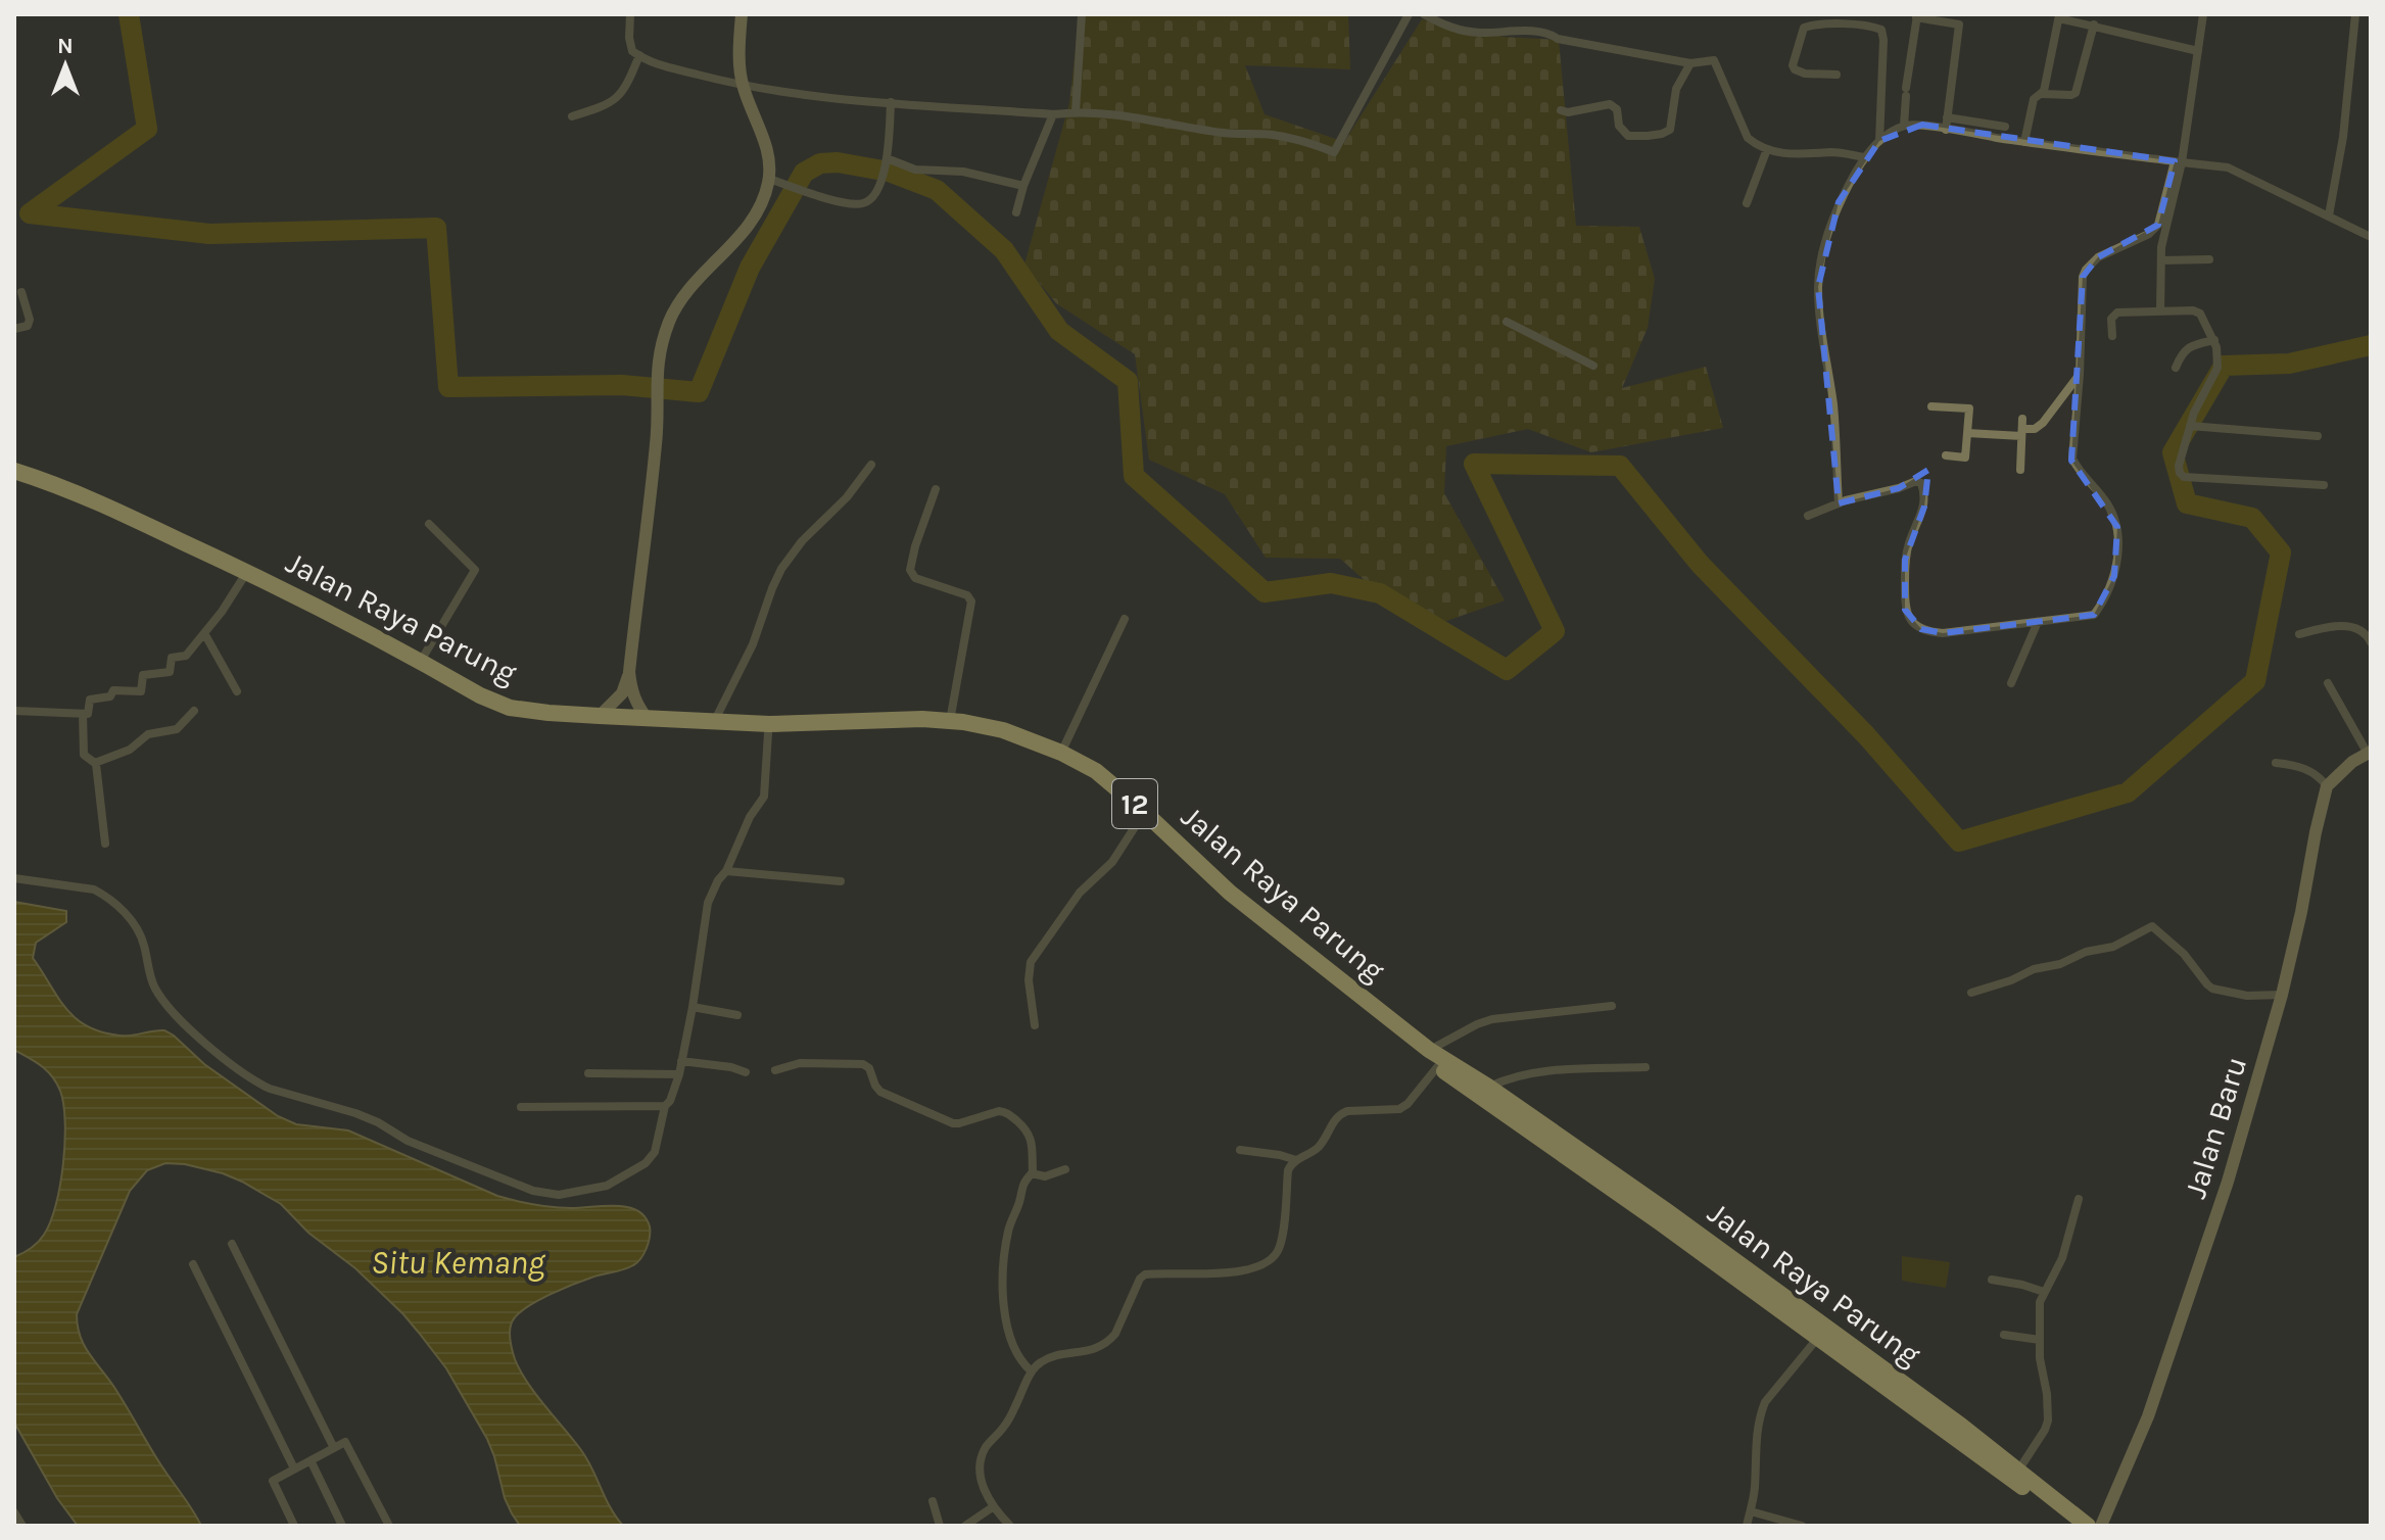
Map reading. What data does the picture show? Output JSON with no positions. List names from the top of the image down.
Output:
{
  "streets": {
    "highway": ["Jalan Raya Parung", "12"],
    "main road": ["Jalan Baru"]
  },
  "water": ["Situ Kemang"],
  "north": "top"
}
